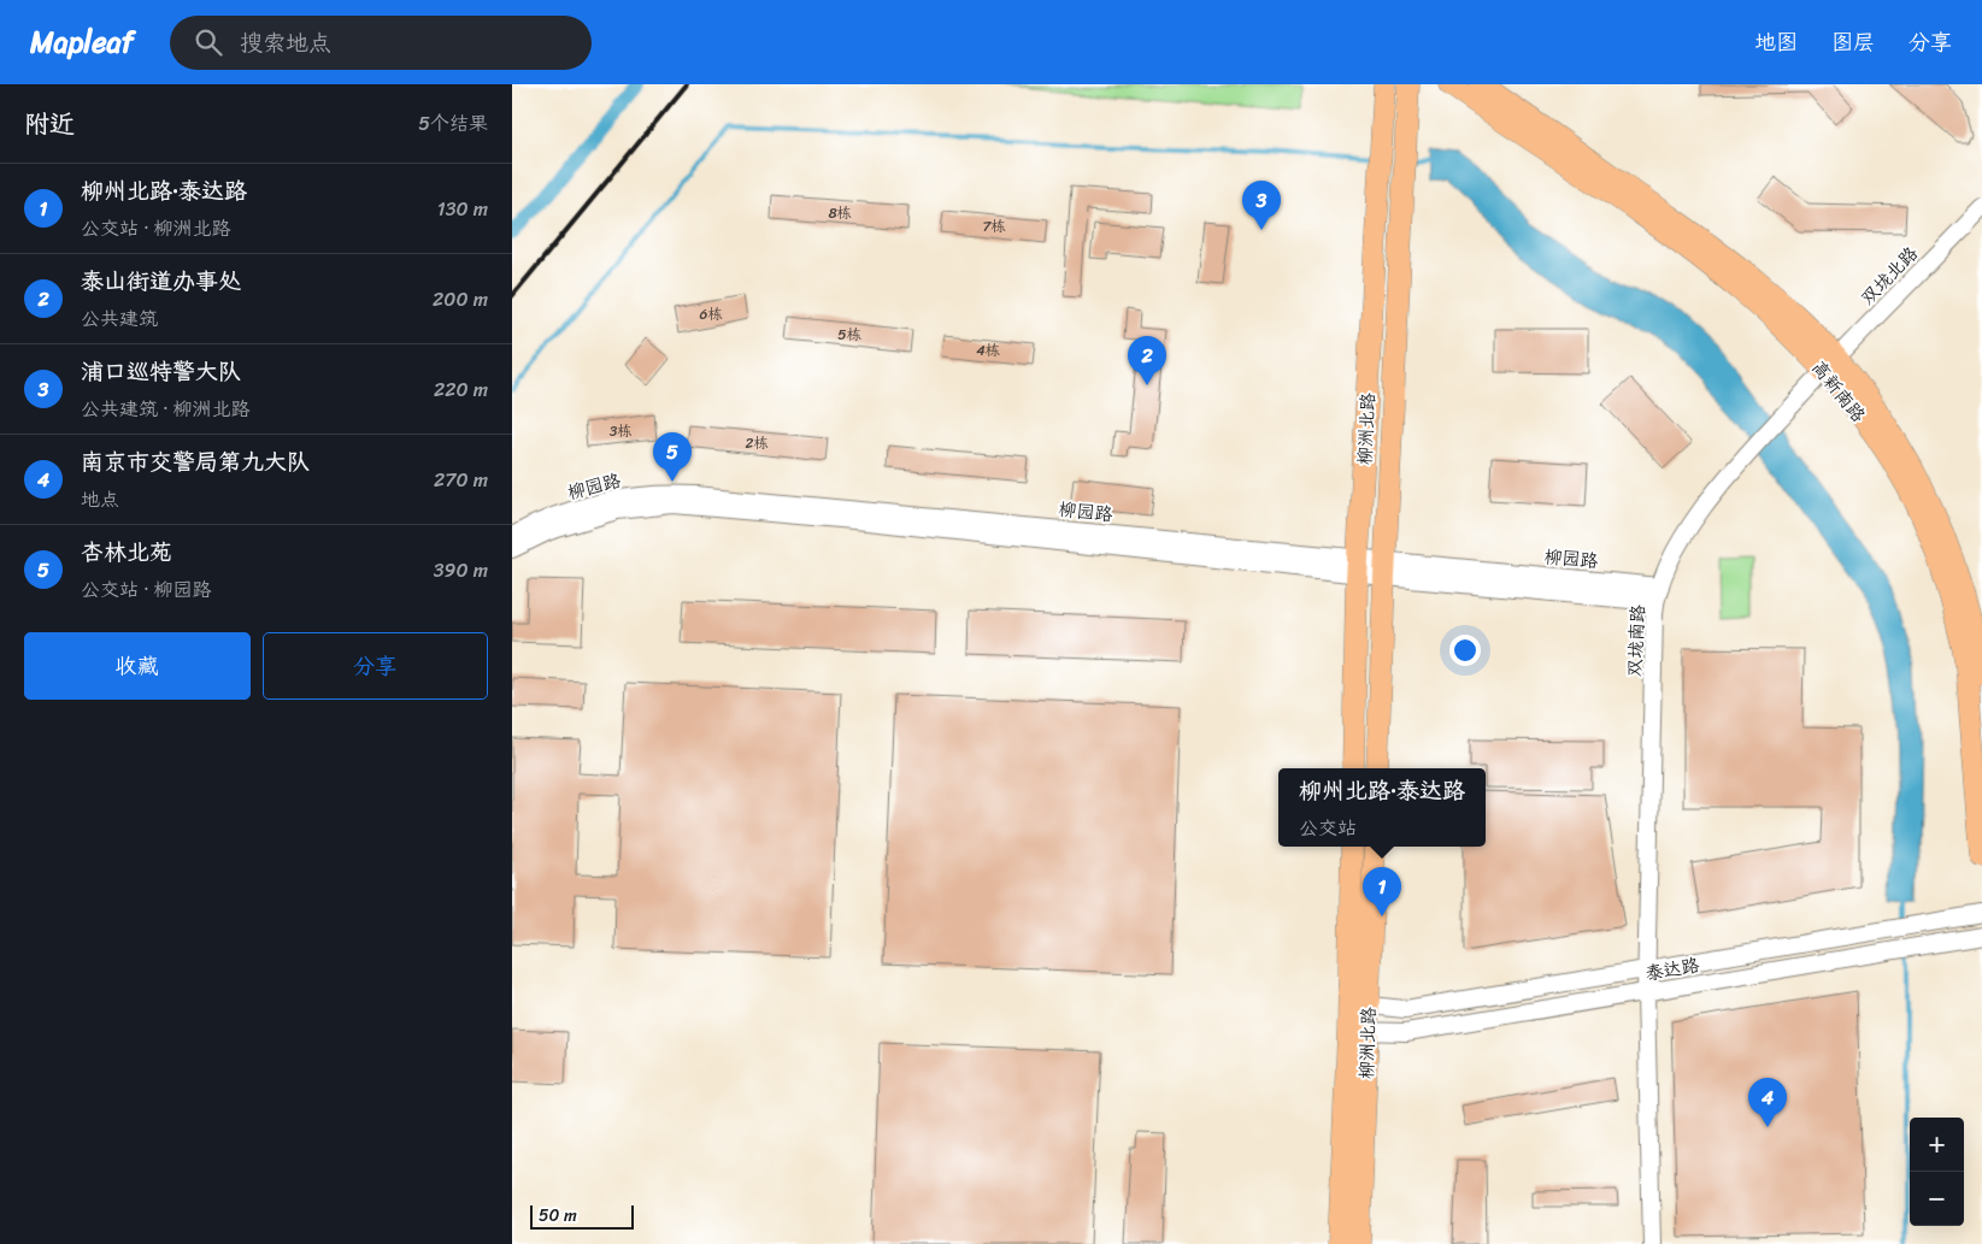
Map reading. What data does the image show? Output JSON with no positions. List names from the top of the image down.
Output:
{
  "streets": {
    "main road": ["高新南路", "柳洲北路"],
    "street": [
      "双垅北路",
      "柳园路",
      "双垅南路",
      "泰达路"
    ]
  },
  "crossings": [
    ["双垅北路", "高新南路"],
    ["双垅北路", "双垅南路"],
    ["高新南路", "双垅南路"],
    ["柳洲北路", "柳园路"],
    ["柳洲北路", "泰达路"],
    ["柳园路", "双垅南路"],
    ["双垅南路", "泰达路"]
  ],
  "house_numbers": [
    "8栋",
    "7栋",
    "6栋",
    "5栋",
    "4栋",
    "3栋",
    "2栋"
  ],
  "scale_bar": "50 m",
  "page": {
    "header": "Mapleaf",
    "search": "搜索地点",
    "nav": ["地图", "图层", "分享"],
    "heading": ["附近", "5个结果"],
    "list": [
      {
        "mark": "1",
        "name": "柳州北路·泰达路",
        "note": "公交站 · 柳洲北路",
        "value": "130 m"
      },
      {
        "mark": "2",
        "name": "泰山街道办事处",
        "note": "公共建筑",
        "value": "200 m"
      },
      {
        "mark": "3",
        "name": "浦口巡特警大队",
        "note": "公共建筑 · 柳洲北路",
        "value": "220 m"
      },
      {
        "mark": "4",
        "name": "南京市交警局第九大队",
        "note": "地点",
        "value": "270 m"
      },
      {
        "mark": "5",
        "name": "杏林北苑",
        "note": "公交站 · 柳园路",
        "value": "390 m"
      }
    ],
    "pins": [
      "3",
      "2",
      "5",
      "1",
      "4"
    ],
    "buttons": ["收藏", "分享"],
    "popup": ["柳州北路·泰达路", "公交站"],
    "map_buttons": ["+", "−"],
    "scale": "50 m"
  }
}
